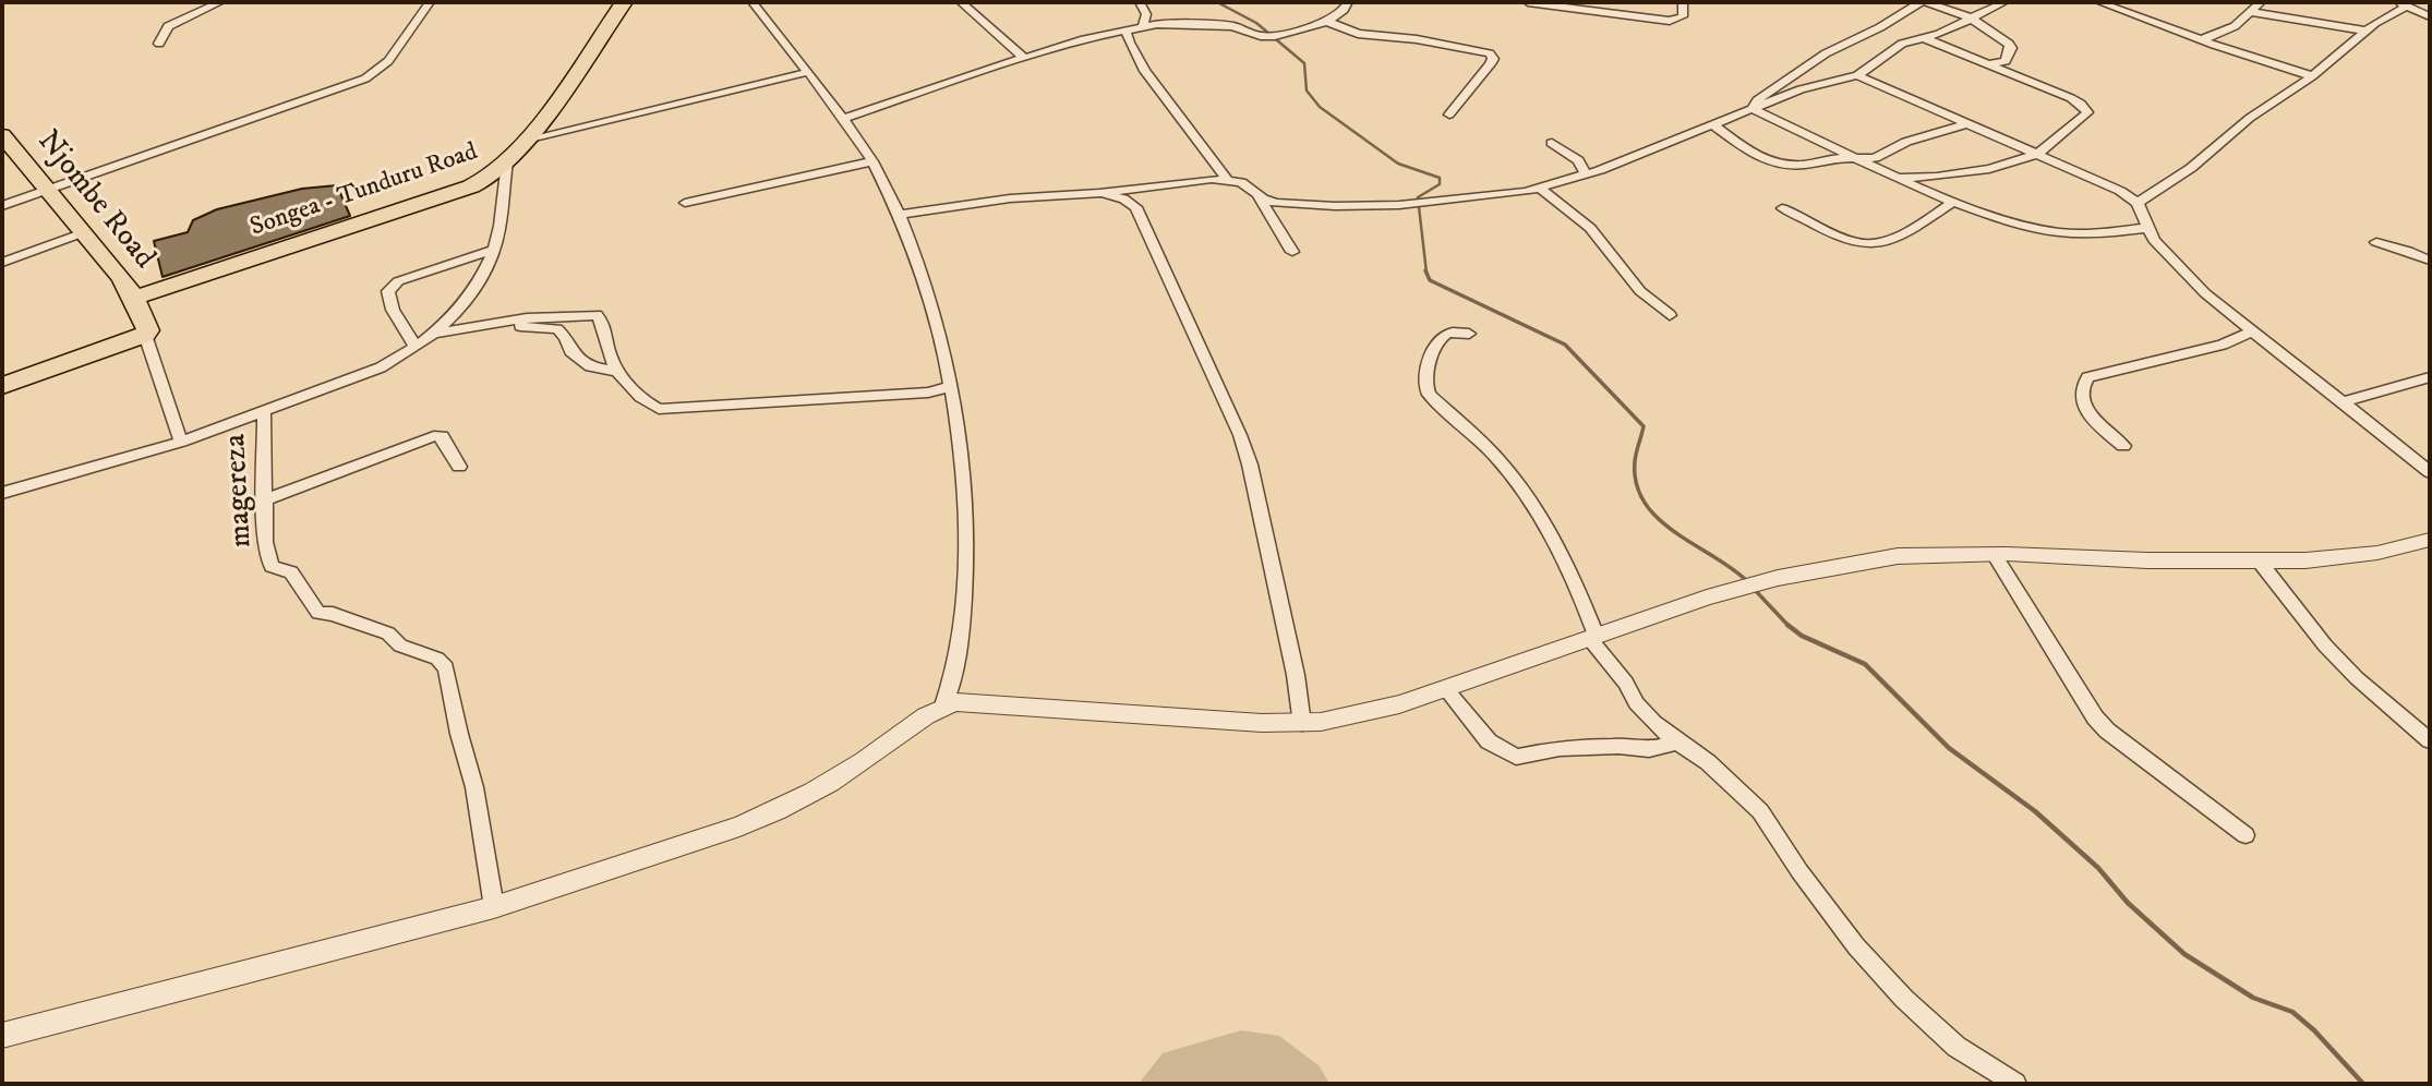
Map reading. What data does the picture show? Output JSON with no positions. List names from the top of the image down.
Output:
{
  "streets": {
    "highway": ["Songea - Tunduru Road", "Njombe Road"],
    "street": ["magereza"]
  },
  "crossings": [
    ["Songea - Tunduru Road", "Njombe Road"]
  ]
}
